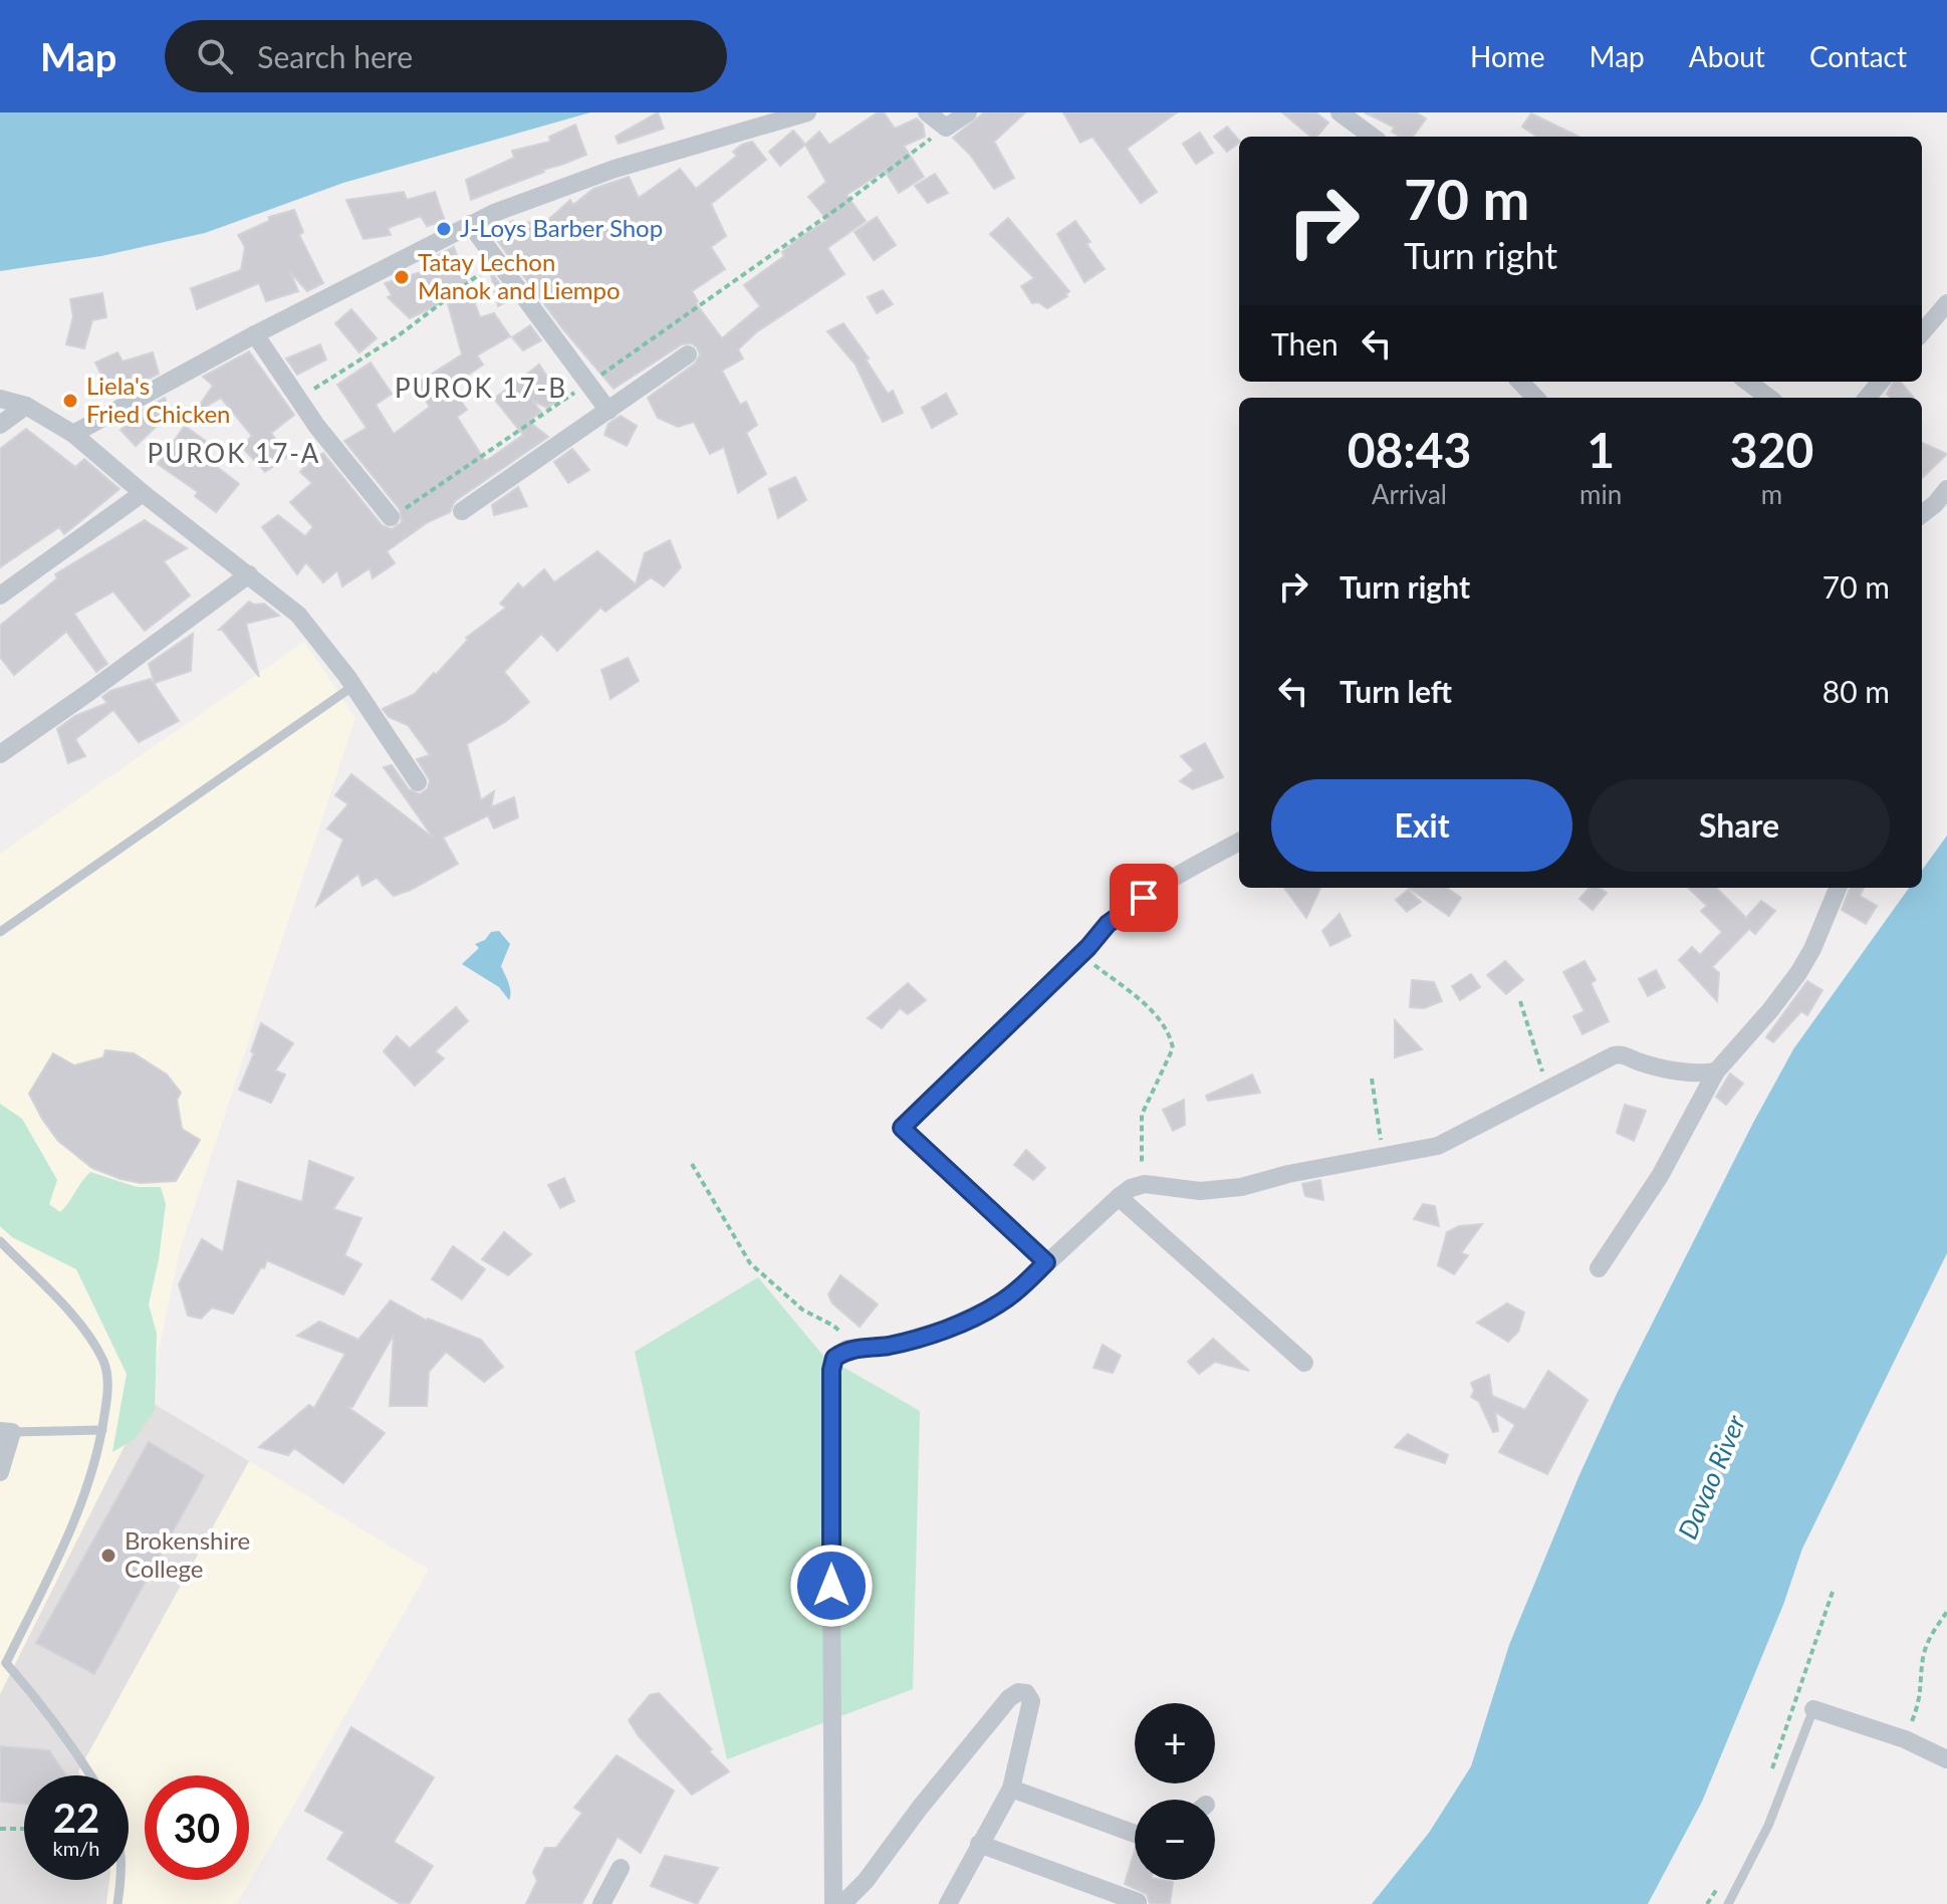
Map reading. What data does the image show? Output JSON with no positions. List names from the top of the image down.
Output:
{
  "districts": ["PUROK 17-B", "PUROK 17-A"],
  "water": ["Davao River"],
  "places": [
    "J-Loys Barber Shop",
    "Tatay Lechon Manok and Liempo",
    "Liela's Fried Chicken",
    "Brokenshire College"
  ],
  "page": {
    "header": "Map",
    "search": "Search here",
    "nav": [
      "Home",
      "Map",
      "About",
      "Contact"
    ],
    "turn": ["70 m", "Turn right"],
    "then": "Then",
    "eta": [
      "08:43",
      "Arrival",
      "1",
      "min",
      "320",
      "m"
    ],
    "list": [
      {
        "name": "Turn right",
        "value": "70 m"
      },
      {
        "name": "Turn left",
        "value": "80 m"
      }
    ],
    "buttons": ["Exit", "Share"],
    "map_buttons": ["+", "−"],
    "speed": "22 km/h",
    "limit": "30"
  }
}
